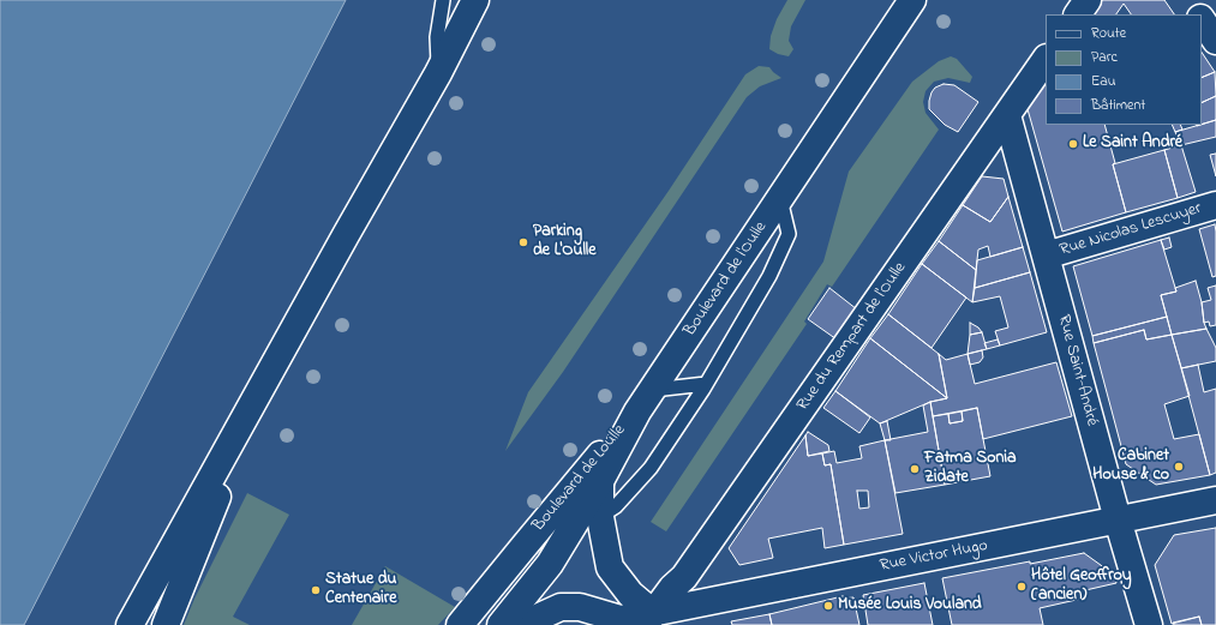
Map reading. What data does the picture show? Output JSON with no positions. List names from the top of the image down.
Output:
{
  "streets": {
    "street": [
      "Rue Nicolas Lescuyer",
      "Boulevard de l'Oulle",
      "Rue du Rempart de l'Oulle",
      "Rue Saint-André",
      "Boulevard de Loulle",
      "Rue Victor Hugo"
    ]
  },
  "crossings": [
    ["Rue Nicolas Lescuyer", "Rue Saint-André"],
    ["Boulevard de l'Oulle", "Boulevard de Loulle"],
    ["Rue du Rempart de l'Oulle", "Rue Saint-André"],
    ["Rue du Rempart de l'Oulle", "Rue Victor Hugo"],
    ["Rue Saint-André", "Rue Victor Hugo"]
  ],
  "places": [
    "Le Saint André",
    "Parking de L'Oulle",
    "Cabinet House & co",
    "Fatma Sonia Zidate",
    "Hôtel Geoffroy (ancien)",
    "Statue du Centenaire",
    "Musée Louis Vouland"
  ],
  "legend": [
    "Route",
    "Parc",
    "Eau",
    "Bâtiment"
  ]
}
